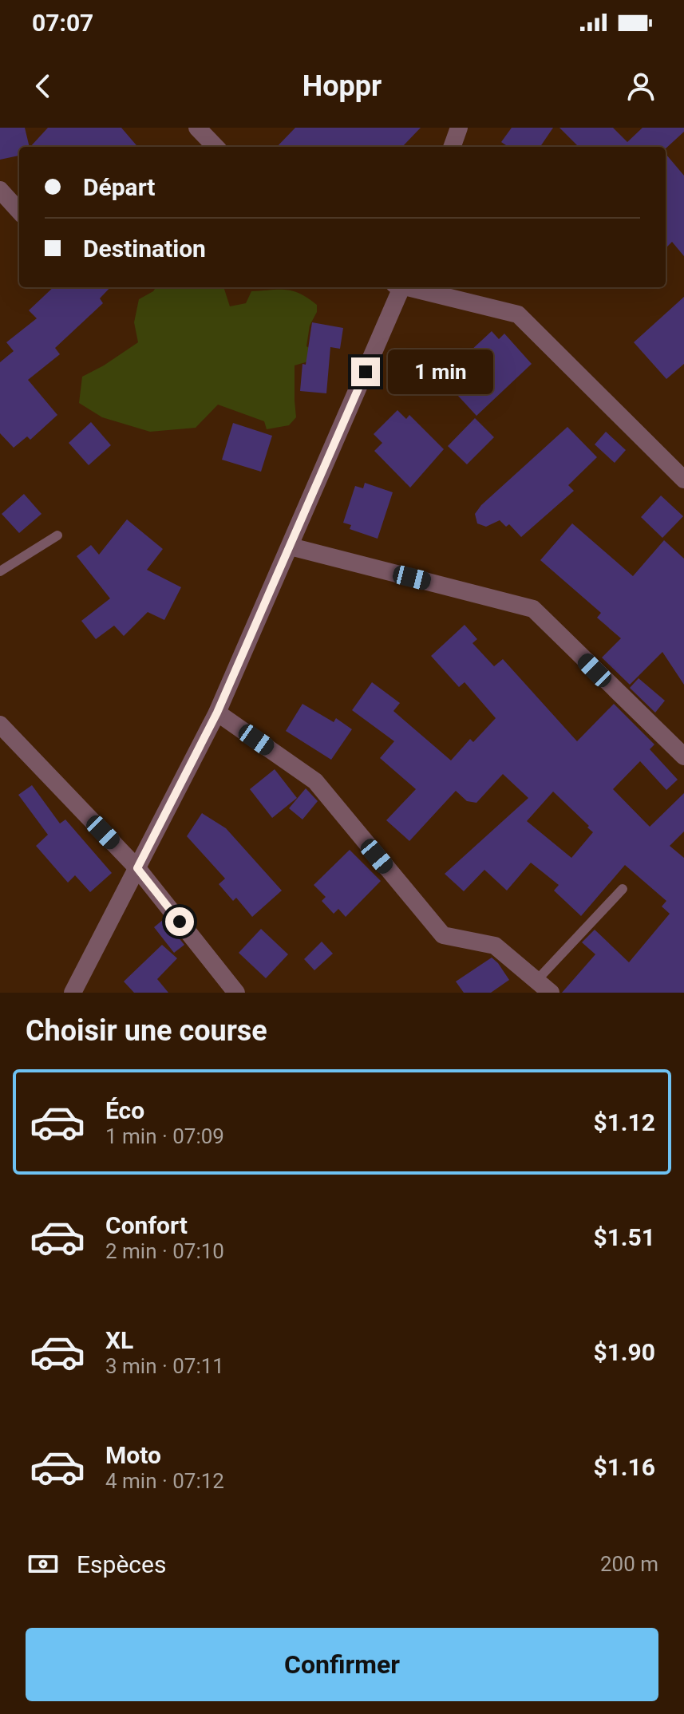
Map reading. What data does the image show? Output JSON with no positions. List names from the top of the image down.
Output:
{
  "page": {
    "status": "07:07",
    "header": "Hoppr",
    "banner": ["Départ", "Destination"],
    "bubble": "1 min",
    "heading": "Choisir une course",
    "list": [
      {
        "name": "Éco",
        "note": "1 min · 07:09",
        "value": "$1.12"
      },
      {
        "name": "Confort",
        "note": "2 min · 07:10",
        "value": "$1.51"
      },
      {
        "name": "XL",
        "note": "3 min · 07:11",
        "value": "$1.90"
      },
      {
        "name": "Moto",
        "note": "4 min · 07:12",
        "value": "$1.16"
      }
    ],
    "pay": ["Espèces", "200 m"],
    "buttons": "Confirmer"
  }
}
